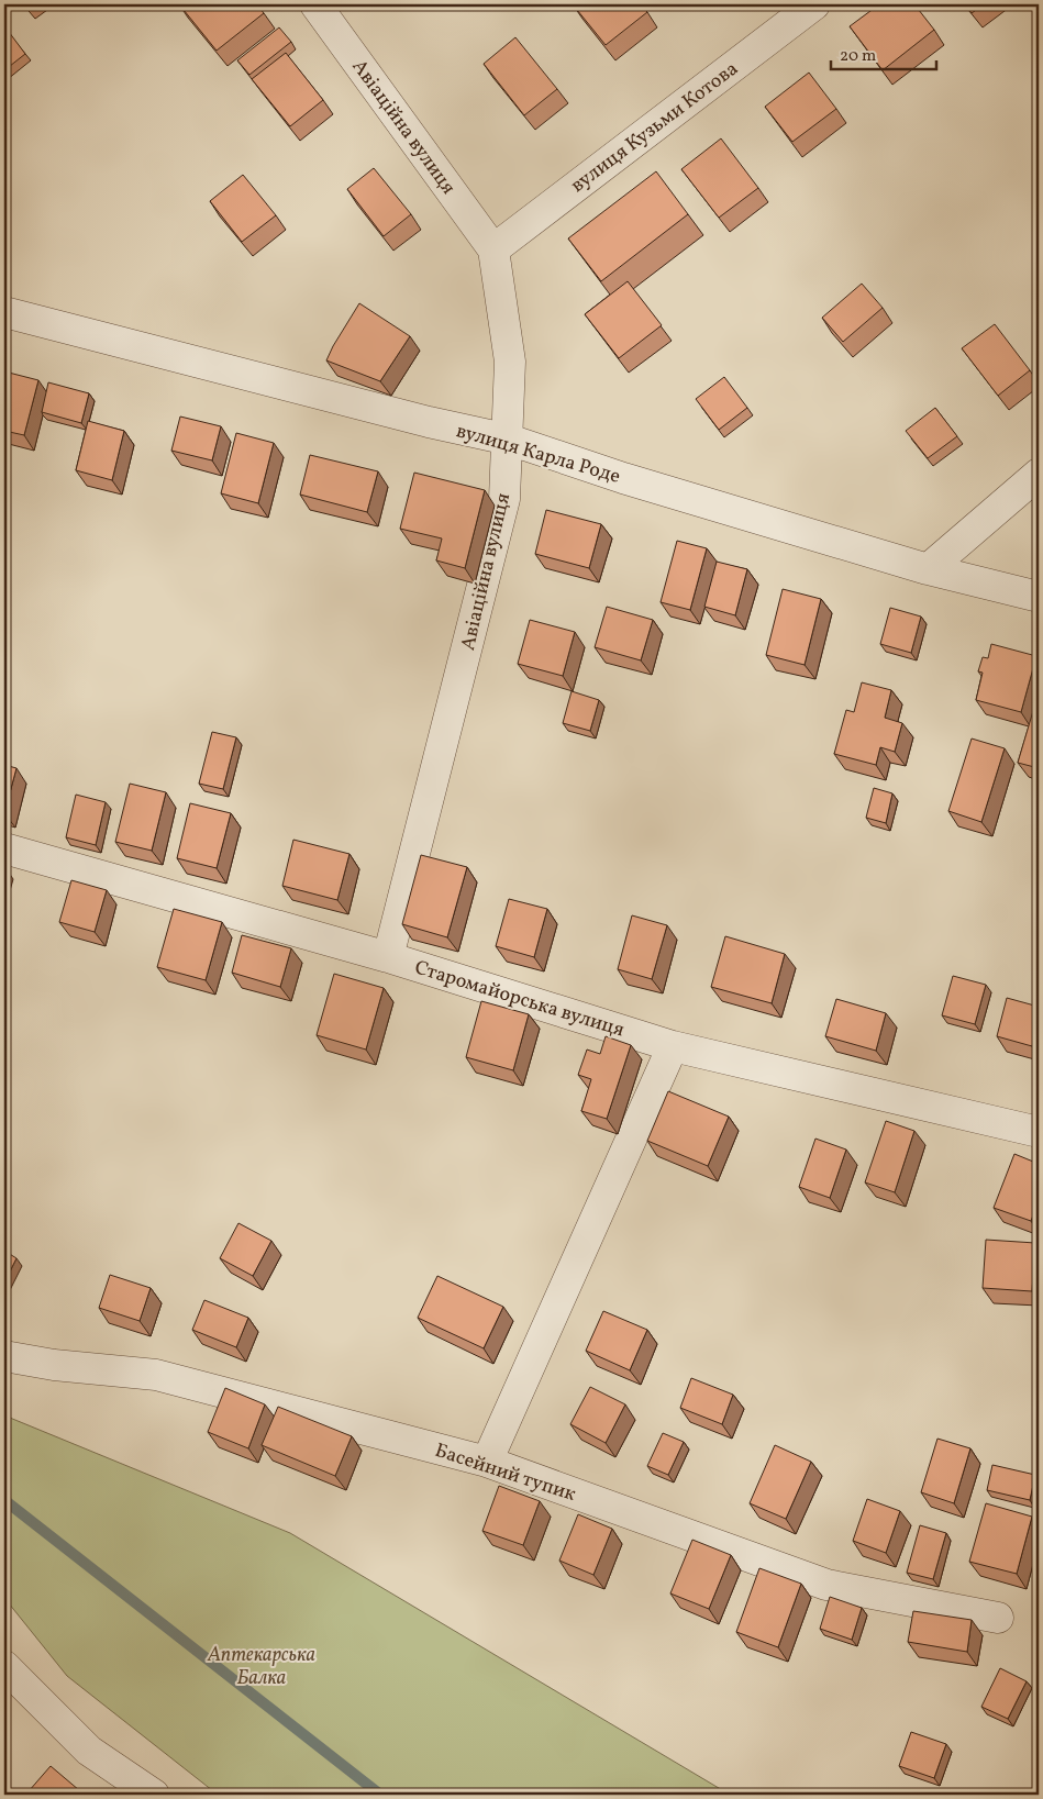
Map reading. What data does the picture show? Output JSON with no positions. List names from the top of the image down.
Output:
{
  "streets": {
    "street": [
      "Авіаційна вулиця",
      "вулиця Кузьми Котова",
      "вулиця Карла Роде",
      "Старомайорська вулиця",
      "Басейний тупик"
    ]
  },
  "crossings": [
    ["Авіаційна вулиця", "вулиця Кузьми Котова"],
    ["Авіаційна вулиця", "вулиця Карла Роде"],
    ["Авіаційна вулиця", "Старомайорська вулиця"]
  ],
  "parks": ["Аптекарська Балка"],
  "scale_bar": "20 m"
}
